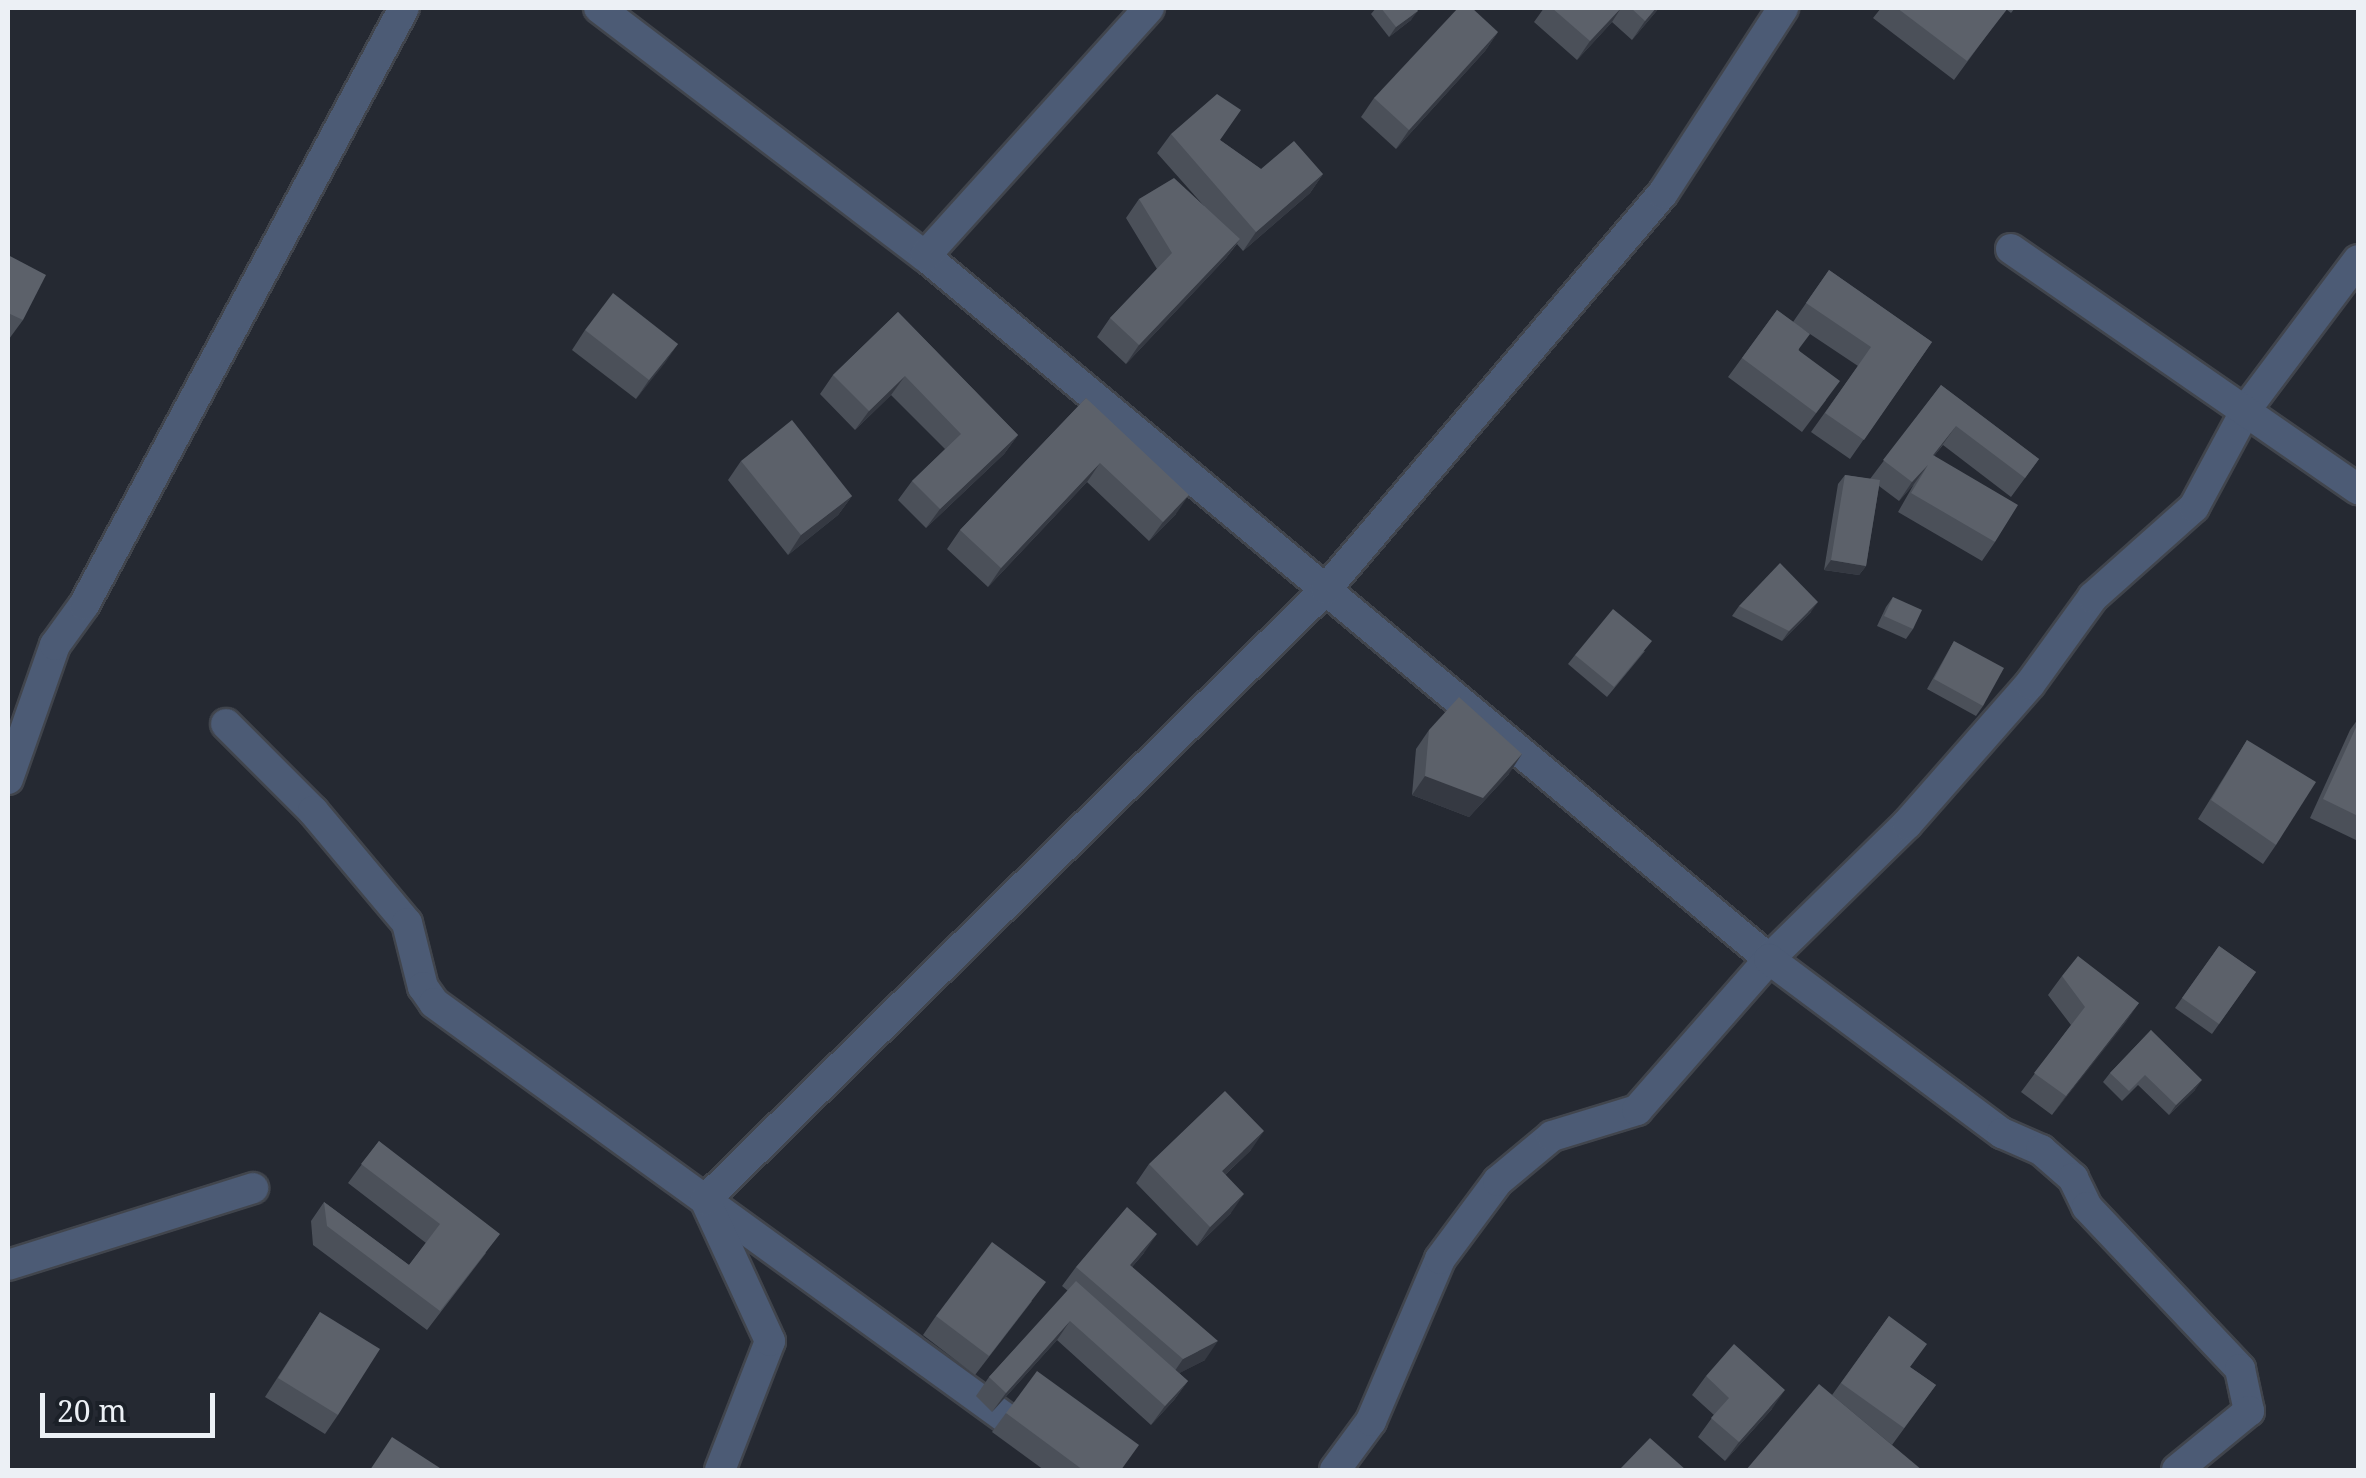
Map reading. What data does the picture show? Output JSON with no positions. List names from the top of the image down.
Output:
{
  "scale_bar": "20 m"
}
